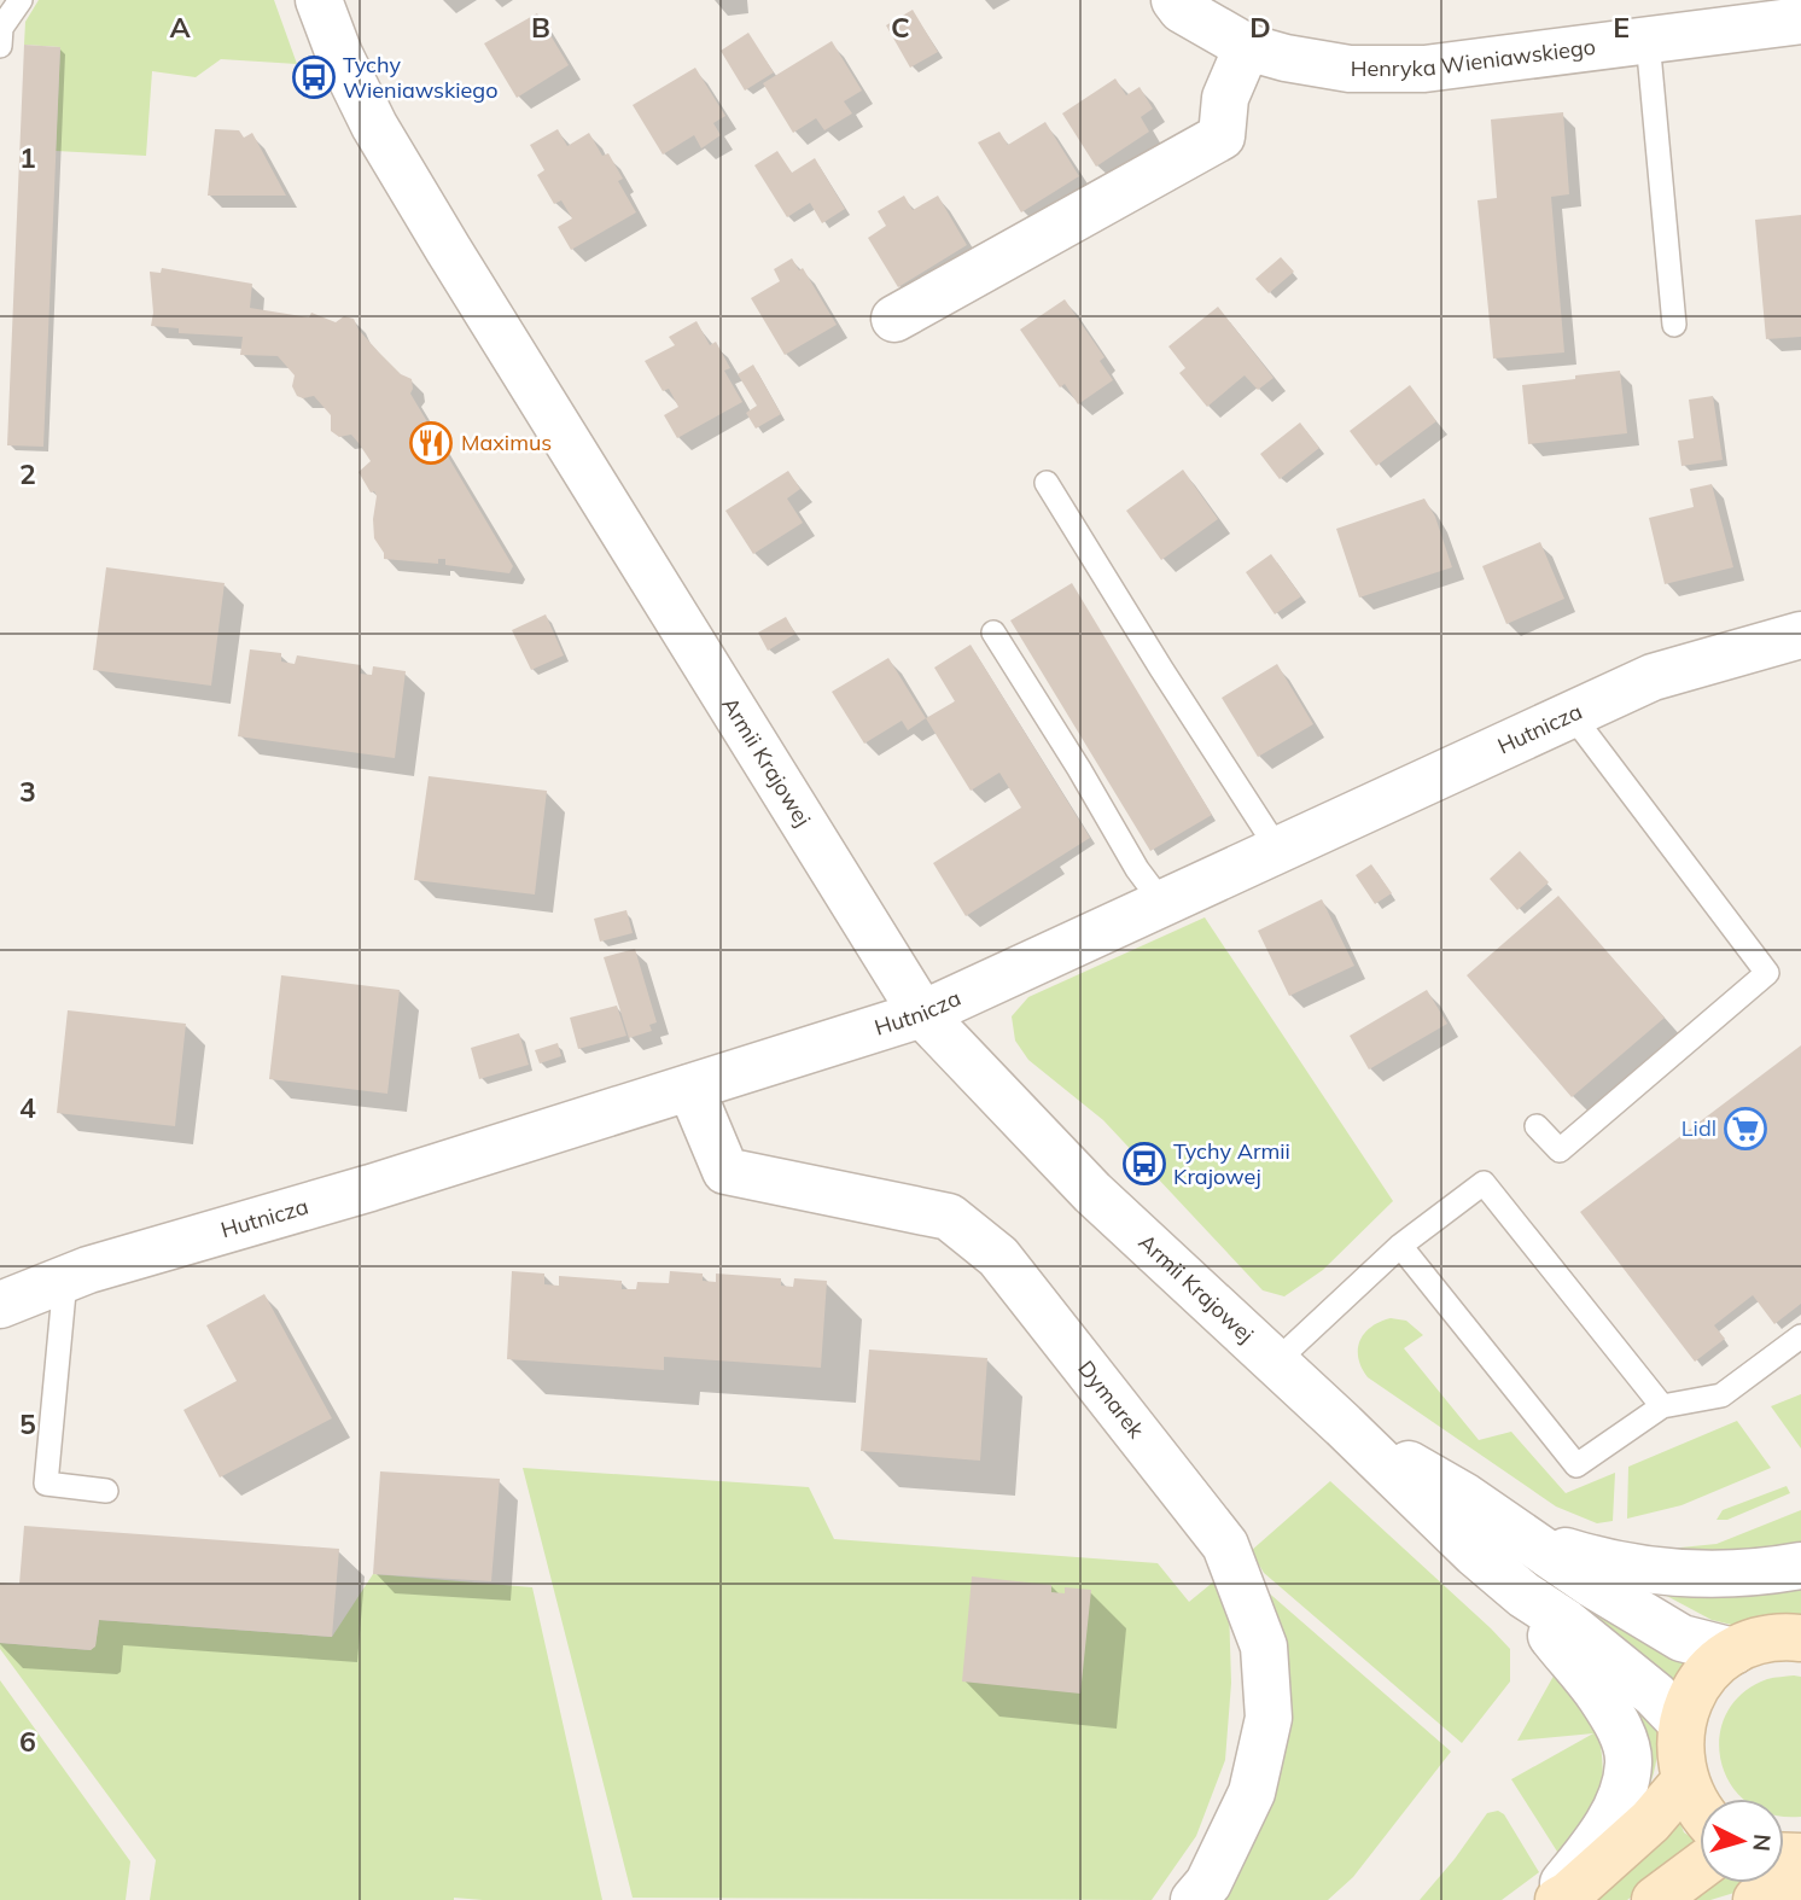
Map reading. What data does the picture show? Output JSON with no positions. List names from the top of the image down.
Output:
{
  "streets": {
    "street": [
      "Henryka Wieniawskiego",
      "Hutnicza",
      "Armii Krajowej",
      "Dymarek"
    ]
  },
  "crossings": [
    ["Hutnicza", "Armii Krajowej"],
    ["Hutnicza", "Dymarek"]
  ],
  "places": {
    "bus stop": ["Tychy Wieniawskiego", "Tychy Armii Krajowej"],
    "restaurant": ["Maximus"],
    "supermarket": ["Lidl"]
  },
  "north": "right",
  "grid": {
    "columns": [
      "A",
      "B",
      "C",
      "D",
      "E"
    ],
    "rows": [
      "1",
      "2",
      "3",
      "4",
      "5",
      "6"
    ]
  }
}
